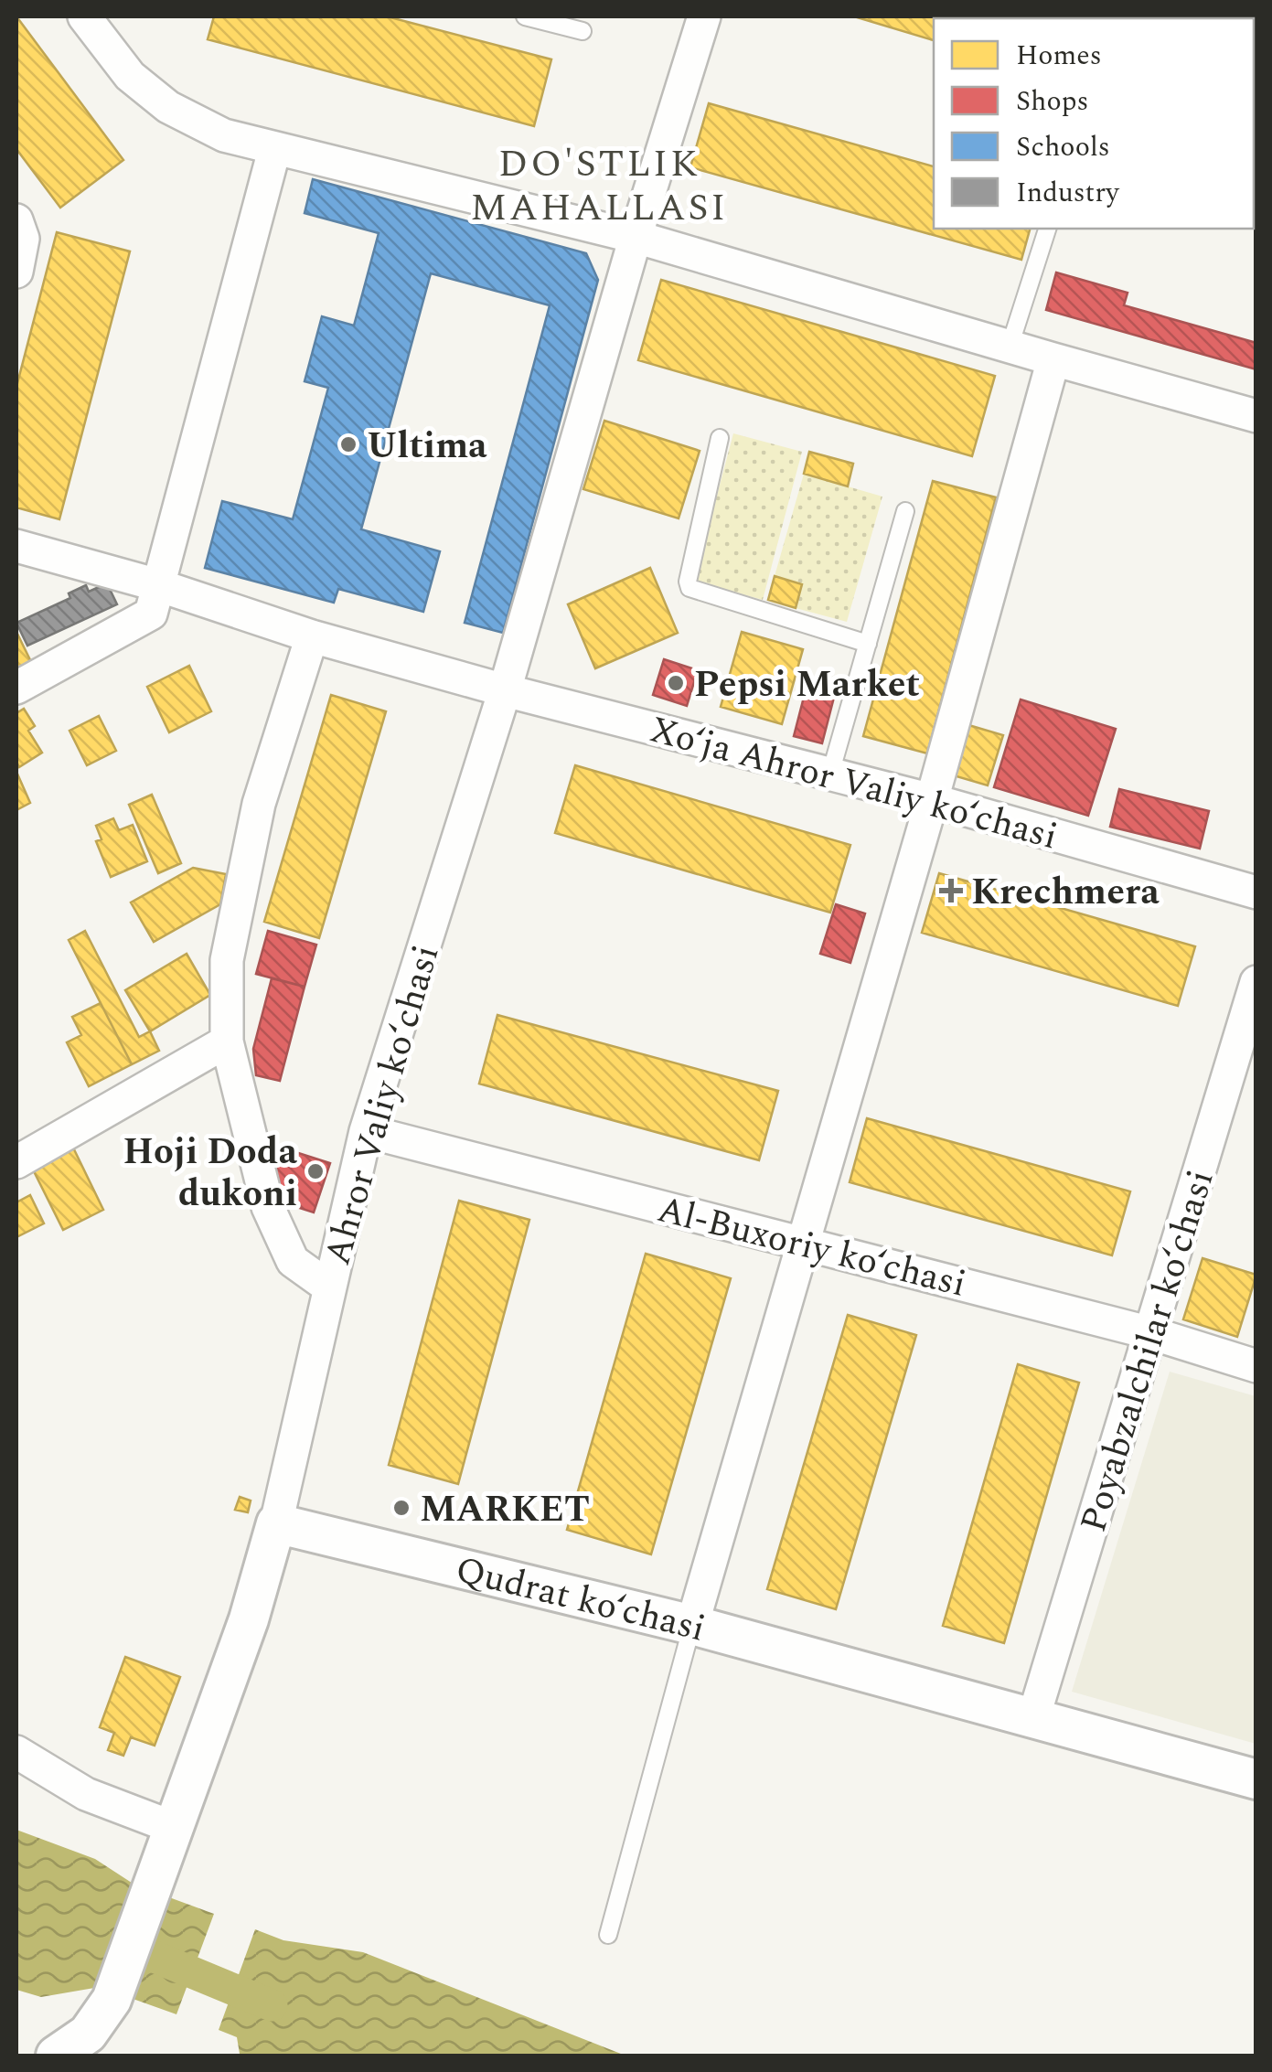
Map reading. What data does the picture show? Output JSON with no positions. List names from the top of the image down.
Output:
{
  "streets": {
    "street": [
      "Xo‘ja Ahror Valiy ko‘chasi",
      "Ahror Valiy koʻchasi",
      "Al-Buxoriy ko‘chasi",
      "Poyabzalchilar ko‘chasi",
      "Qudrat ko‘chasi"
    ]
  },
  "crossings": [
    ["Xo‘ja Ahror Valiy ko‘chasi", "Ahror Valiy koʻchasi"],
    ["Ahror Valiy koʻchasi", "Al-Buxoriy ko‘chasi"],
    ["Ahror Valiy koʻchasi", "Qudrat ko‘chasi"],
    ["Al-Buxoriy ko‘chasi", "Poyabzalchilar ko‘chasi"],
    ["Poyabzalchilar ko‘chasi", "Qudrat ko‘chasi"]
  ],
  "districts": ["DO'STLIK MAHALLASI"],
  "places": {
    "other": [
      "Ultima",
      "Pepsi Market",
      "Hoji Doda dukoni",
      "MARKET"
    ],
    "health": ["Krechmera"]
  },
  "legend": [
    "Homes",
    "Shops",
    "Schools",
    "Industry"
  ]
}
